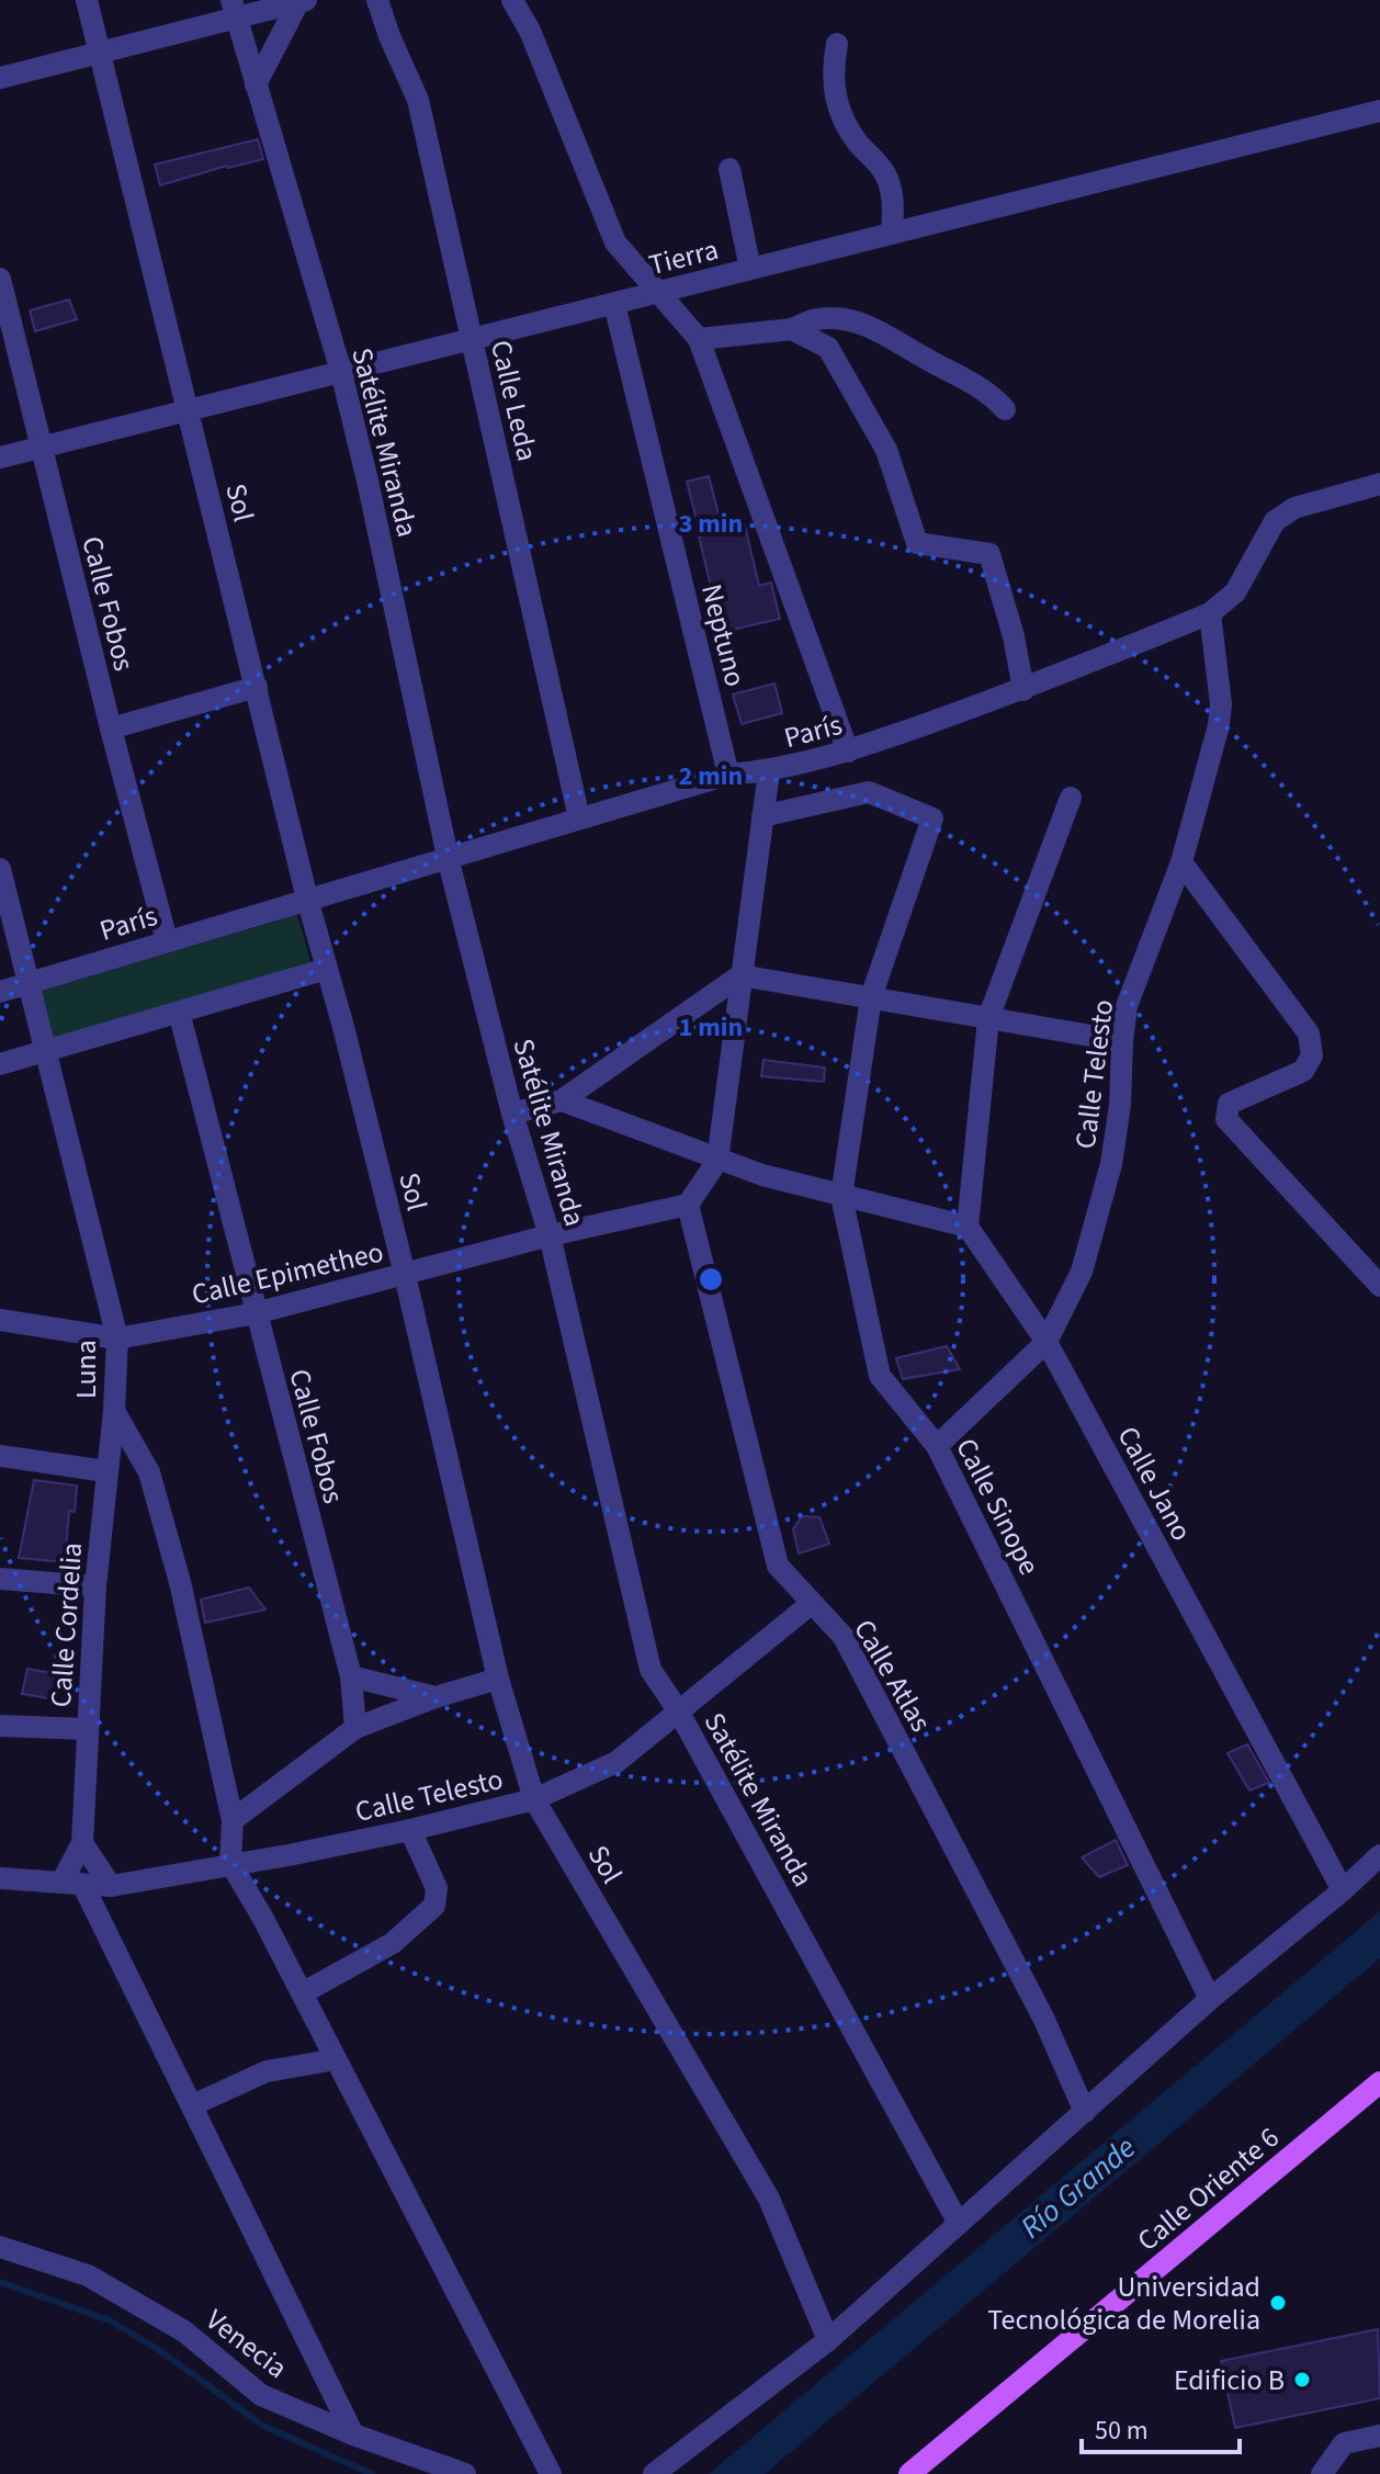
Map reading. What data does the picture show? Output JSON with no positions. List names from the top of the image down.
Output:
{
  "streets": {
    "main road": ["Calle Oriente 6"],
    "street": [
      "Tierra",
      "Calle Leda",
      "Satélite Miranda",
      "Sol",
      "Calle Fobos",
      "Neptuno",
      "París",
      "Calle Telesto",
      "Calle Epimetheo",
      "Luna",
      "Calle Jano",
      "Calle Sinope",
      "Calle Cordelia",
      "Calle Atlas",
      "Venecia"
    ]
  },
  "crossings": [
    ["Tierra", "Calle Leda"],
    ["Tierra", "Satélite Miranda"],
    ["Tierra", "Sol"],
    ["Tierra", "Calle Fobos"],
    ["Tierra", "Neptuno"],
    ["Calle Leda", "París"],
    ["Satélite Miranda", "París"],
    ["Satélite Miranda", "Calle Telesto"],
    ["Satélite Miranda", "Calle Epimetheo"],
    ["Sol", "París"],
    ["Sol", "Calle Telesto"],
    ["Sol", "Calle Epimetheo"],
    ["Calle Fobos", "París"],
    ["Calle Fobos", "Calle Epimetheo"],
    ["Neptuno", "París"],
    ["París", "Calle Telesto"],
    ["París", "Luna"],
    ["Calle Telesto", "Luna"],
    ["Calle Telesto", "Calle Jano"],
    ["Calle Telesto", "Calle Sinope"],
    ["Calle Telesto", "Calle Cordelia"],
    ["Calle Telesto", "Calle Atlas"],
    ["Calle Epimetheo", "Luna"],
    ["Calle Epimetheo", "Calle Atlas"],
    ["Luna", "Calle Cordelia"]
  ],
  "water": ["Río Grande"],
  "places": ["Universidad Tecnológica de Morelia", "Edificio B"],
  "scale_bar": "50 m",
  "rings": ["3 min", "2 min", "1 min"]
}
